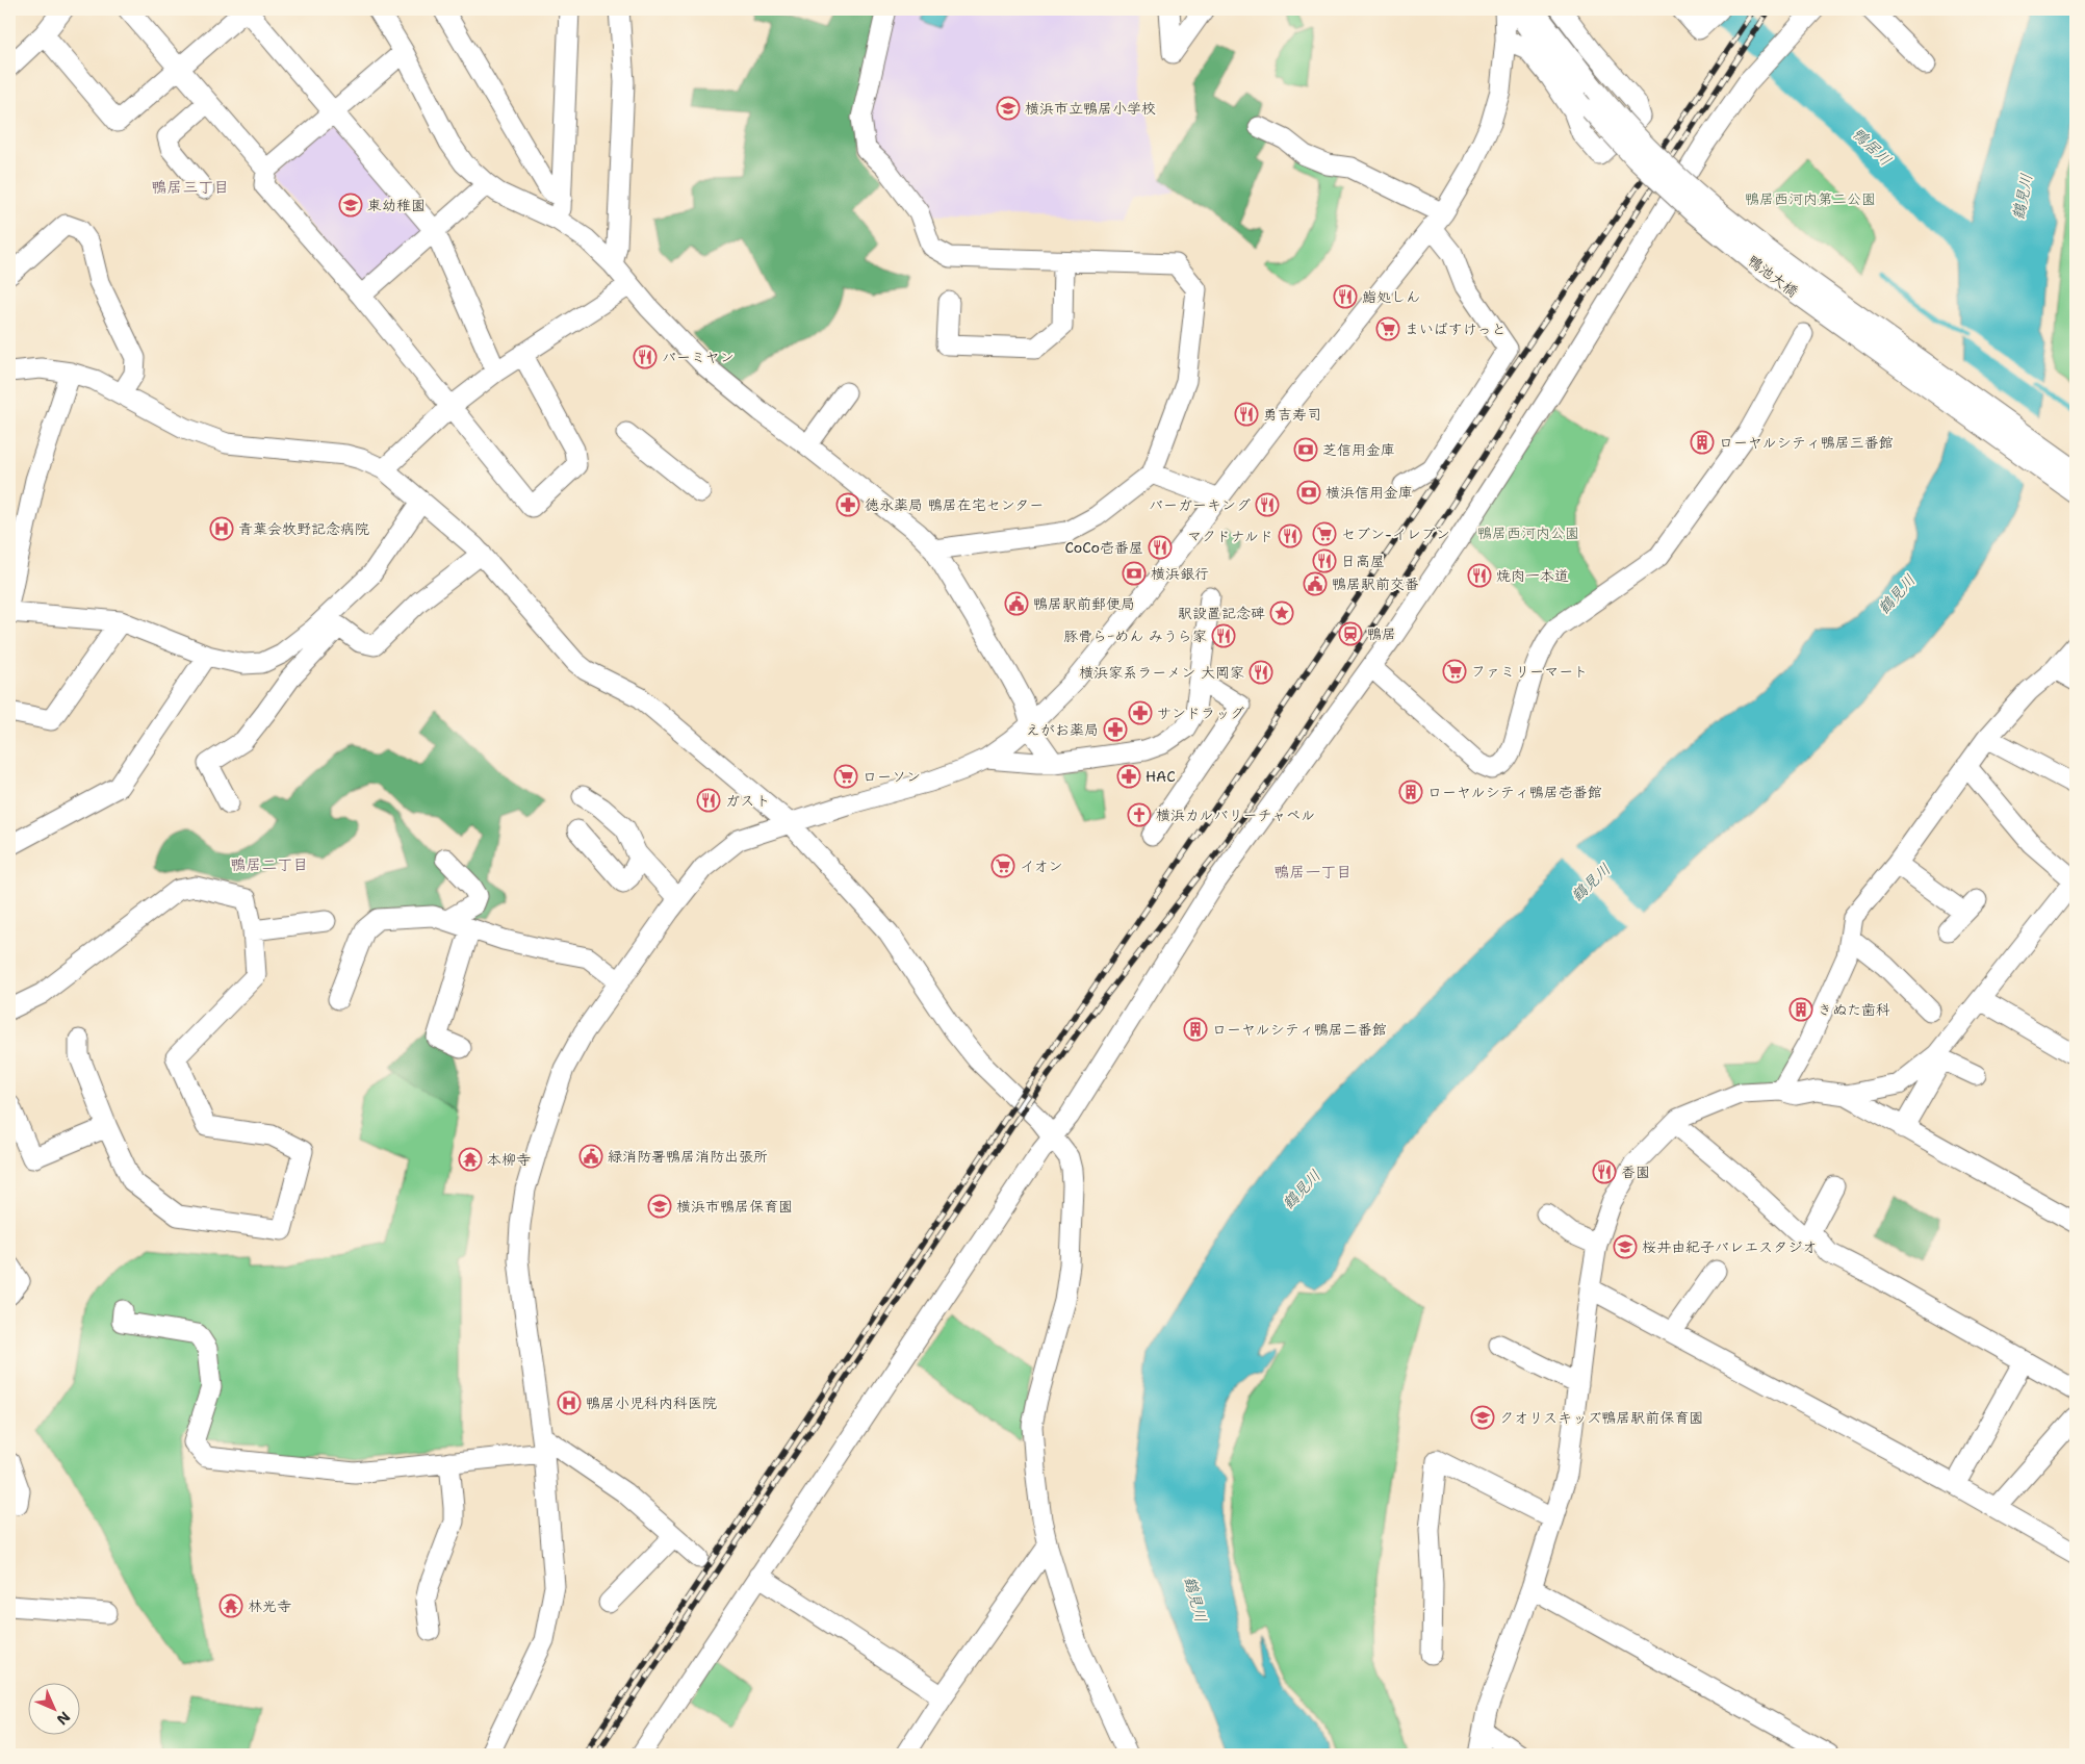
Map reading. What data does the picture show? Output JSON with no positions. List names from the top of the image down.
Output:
{
  "streets": {
    "street": ["鴨池大橋"]
  },
  "districts": ["鴨居三丁目", "鴨居二丁目", "鴨居一丁目"],
  "water": ["鴨居川", "鶴見川"],
  "parks": ["鴨居西河内第二公園", "鴨居西河内公園"],
  "places": {
    "school or university": [
      "横浜市立鴨居小学校",
      "東幼稚園",
      "横浜市鴨居保育園",
      "桜井由紀子バレエスタジオ",
      "クオリスキッズ鴨居駅前保育園"
    ],
    "restaurant": [
      "鮨処しん",
      "バーミヤン",
      "勇吉寿司",
      "バーガーキング",
      "マクドナルド",
      "CoCo壱番屋",
      "日高屋",
      "焼肉一本道",
      "豚骨らｰめん みうら家",
      "横浜家系ラーメン 大岡家",
      "ガスト",
      "香園"
    ],
    "supermarket": [
      "まいばすけっと",
      "セブン-イレブン",
      "ファミリーマート",
      "ローソン",
      "イオン"
    ],
    "building": [
      "ローヤルシティ鴨居三番館",
      "ローヤルシティ鴨居壱番館",
      "きぬた歯科",
      "ローヤルシティ鴨居二番館"
    ],
    "bank": ["芝信用金庫", "横浜信用金庫", "横浜銀行"],
    "pharmacy": [
      "徳永薬局 鴨居在宅センター",
      "サンドラッグ",
      "えがお薬局",
      "HAC"
    ],
    "hospital": ["青葉会牧野記念病院", "鴨居小児科内科医院"],
    "public building": ["鴨居駅前交番", "鴨居駅前郵便局", "緑消防署鴨居消防出張所"],
    "place": ["駅設置記念碑"],
    "station": ["鴨居"],
    "church": ["横浜カルバリーチャペル"],
    "temple": ["本柳寺", "林光寺"]
  },
  "north": "bottom right"
}
